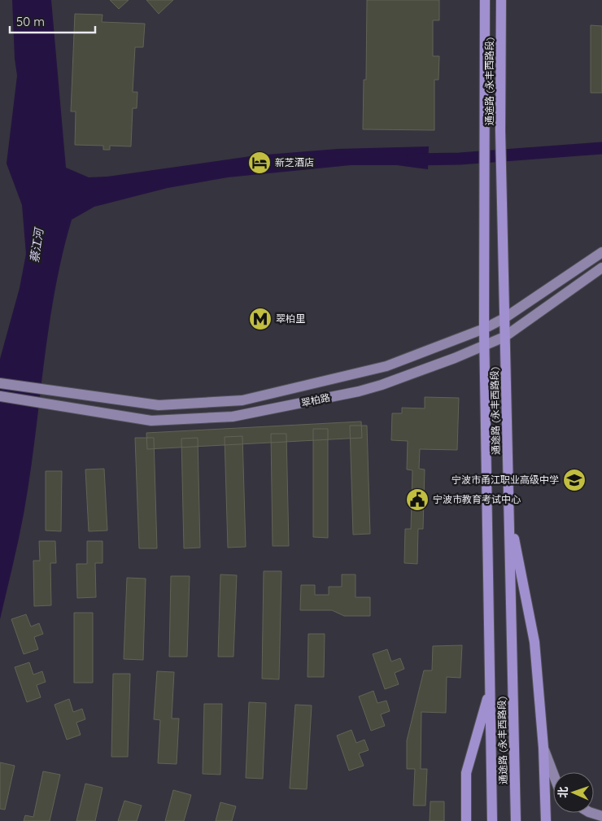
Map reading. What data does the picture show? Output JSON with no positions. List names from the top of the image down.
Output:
{
  "streets": {
    "main road": ["通途路 (永丰西路段)", "翠柏路"]
  },
  "crossings": [
    ["通途路 (永丰西路段)", "翠柏路"]
  ],
  "water": ["蔡江河"],
  "places": {
    "hotel": ["新芝酒店"],
    "metro station": ["翠柏里"],
    "school or university": ["宁波市甬江职业高级中学"],
    "public building": ["宁波市教育考试中心"]
  },
  "scale_bar": "50 m",
  "north": "left"
}
